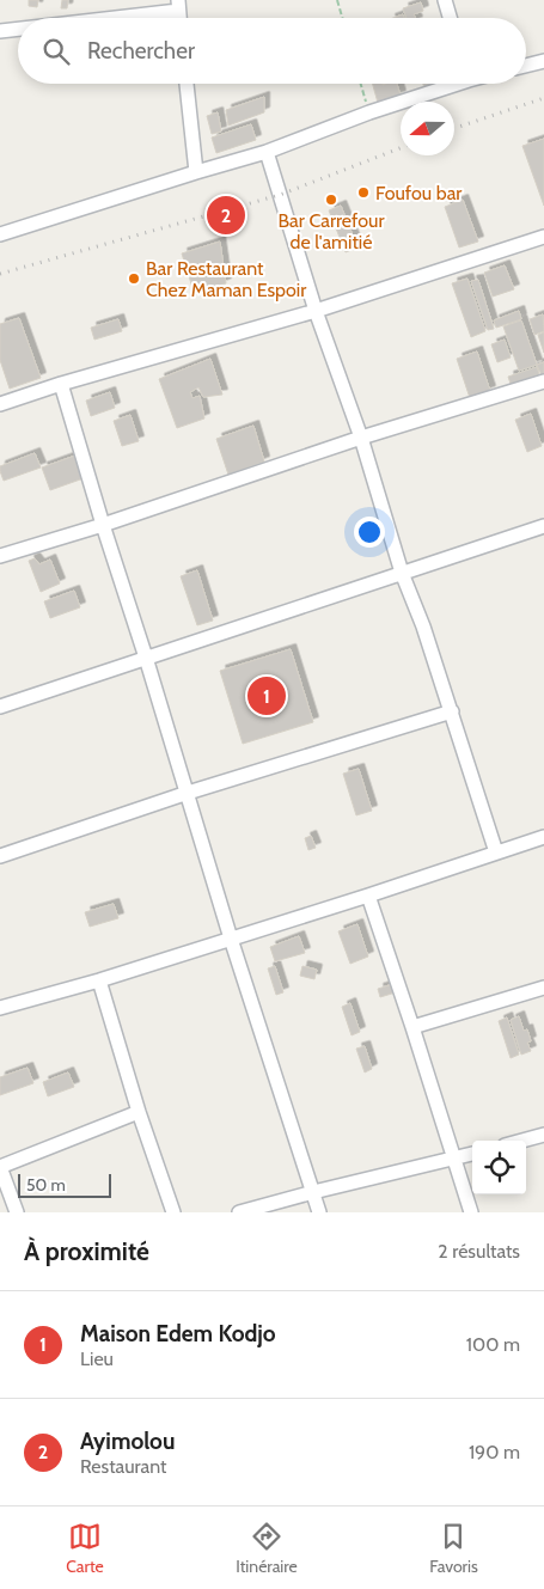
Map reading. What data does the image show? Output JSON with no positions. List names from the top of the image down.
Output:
{
  "places": ["Foufou bar", "Bar Carrefour de l'amitié", "Bar Restaurant Chez Maman Espoir"],
  "scale_bar": "50 m",
  "north": "left",
  "page": {
    "search": "Rechercher",
    "pins": ["2", "1"],
    "scale": "50 m",
    "heading": ["À proximité", "2 résultats"],
    "list": [
      {
        "mark": "1",
        "name": "Maison Edem Kodjo",
        "note": "Lieu",
        "value": "100 m"
      },
      {
        "mark": "2",
        "name": "Ayimolou",
        "note": "Restaurant",
        "value": "190 m"
      }
    ],
    "nav": ["Carte", "Itinéraire", "Favoris"]
  }
}
